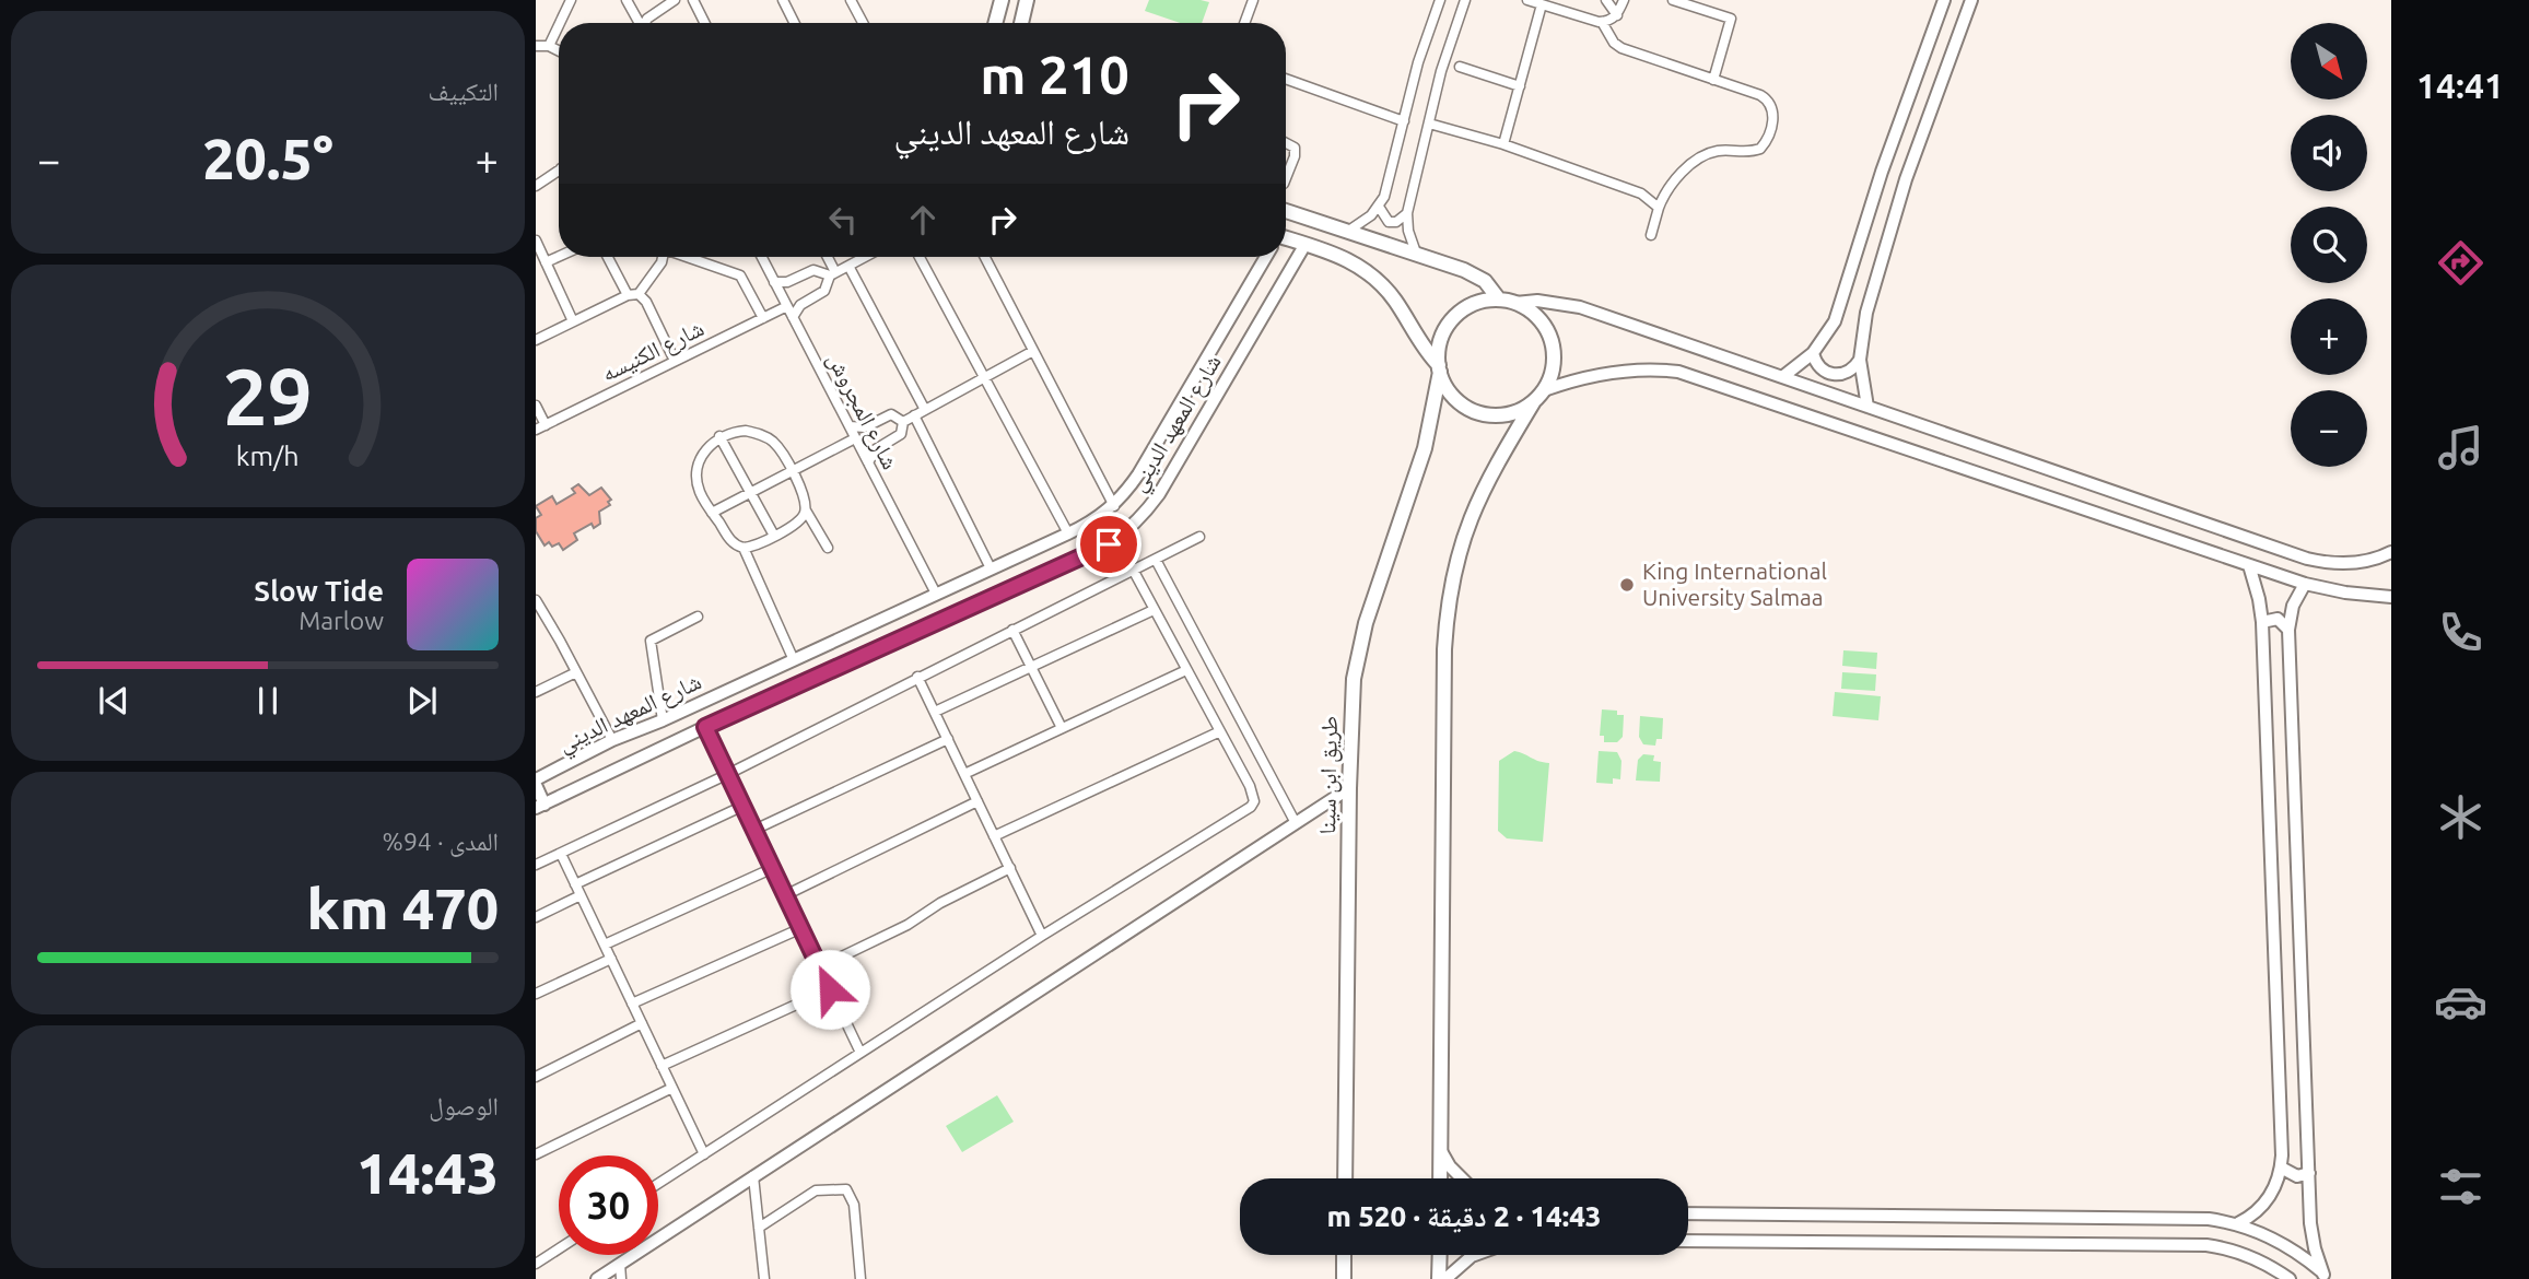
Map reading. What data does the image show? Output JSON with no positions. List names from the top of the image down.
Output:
{
  "streets": {
    "main road": ["طريق ابن سينا"],
    "street": ["شارع الكنيسه", "شارع المجروش", "شارع المعهد الديني"]
  },
  "crossings": [
    ["شارع الكنيسه", "شارع المجروش"],
    ["شارع المجروش", "شارع المعهد الديني"]
  ],
  "places": ["King International University Salmaa"],
  "north": "bottom right",
  "page": {
    "tabs": "14:41",
    "tile": [
      "التكييف",
      ["المدى · 94%", "470 km"],
      ["الوصول", "14:43"]
    ],
    "map_buttons": ["+", "−"],
    "turn": ["210 m", "شارع المعهد الديني"],
    "heat": ["−", "20.5°", "+"],
    "song": ["Slow Tide", "Marlow"],
    "limit": "30",
    "trip": "14:43 · 2 دقيقة · 520 m",
    "gauge": ["29", "km/h"]
  }
}
